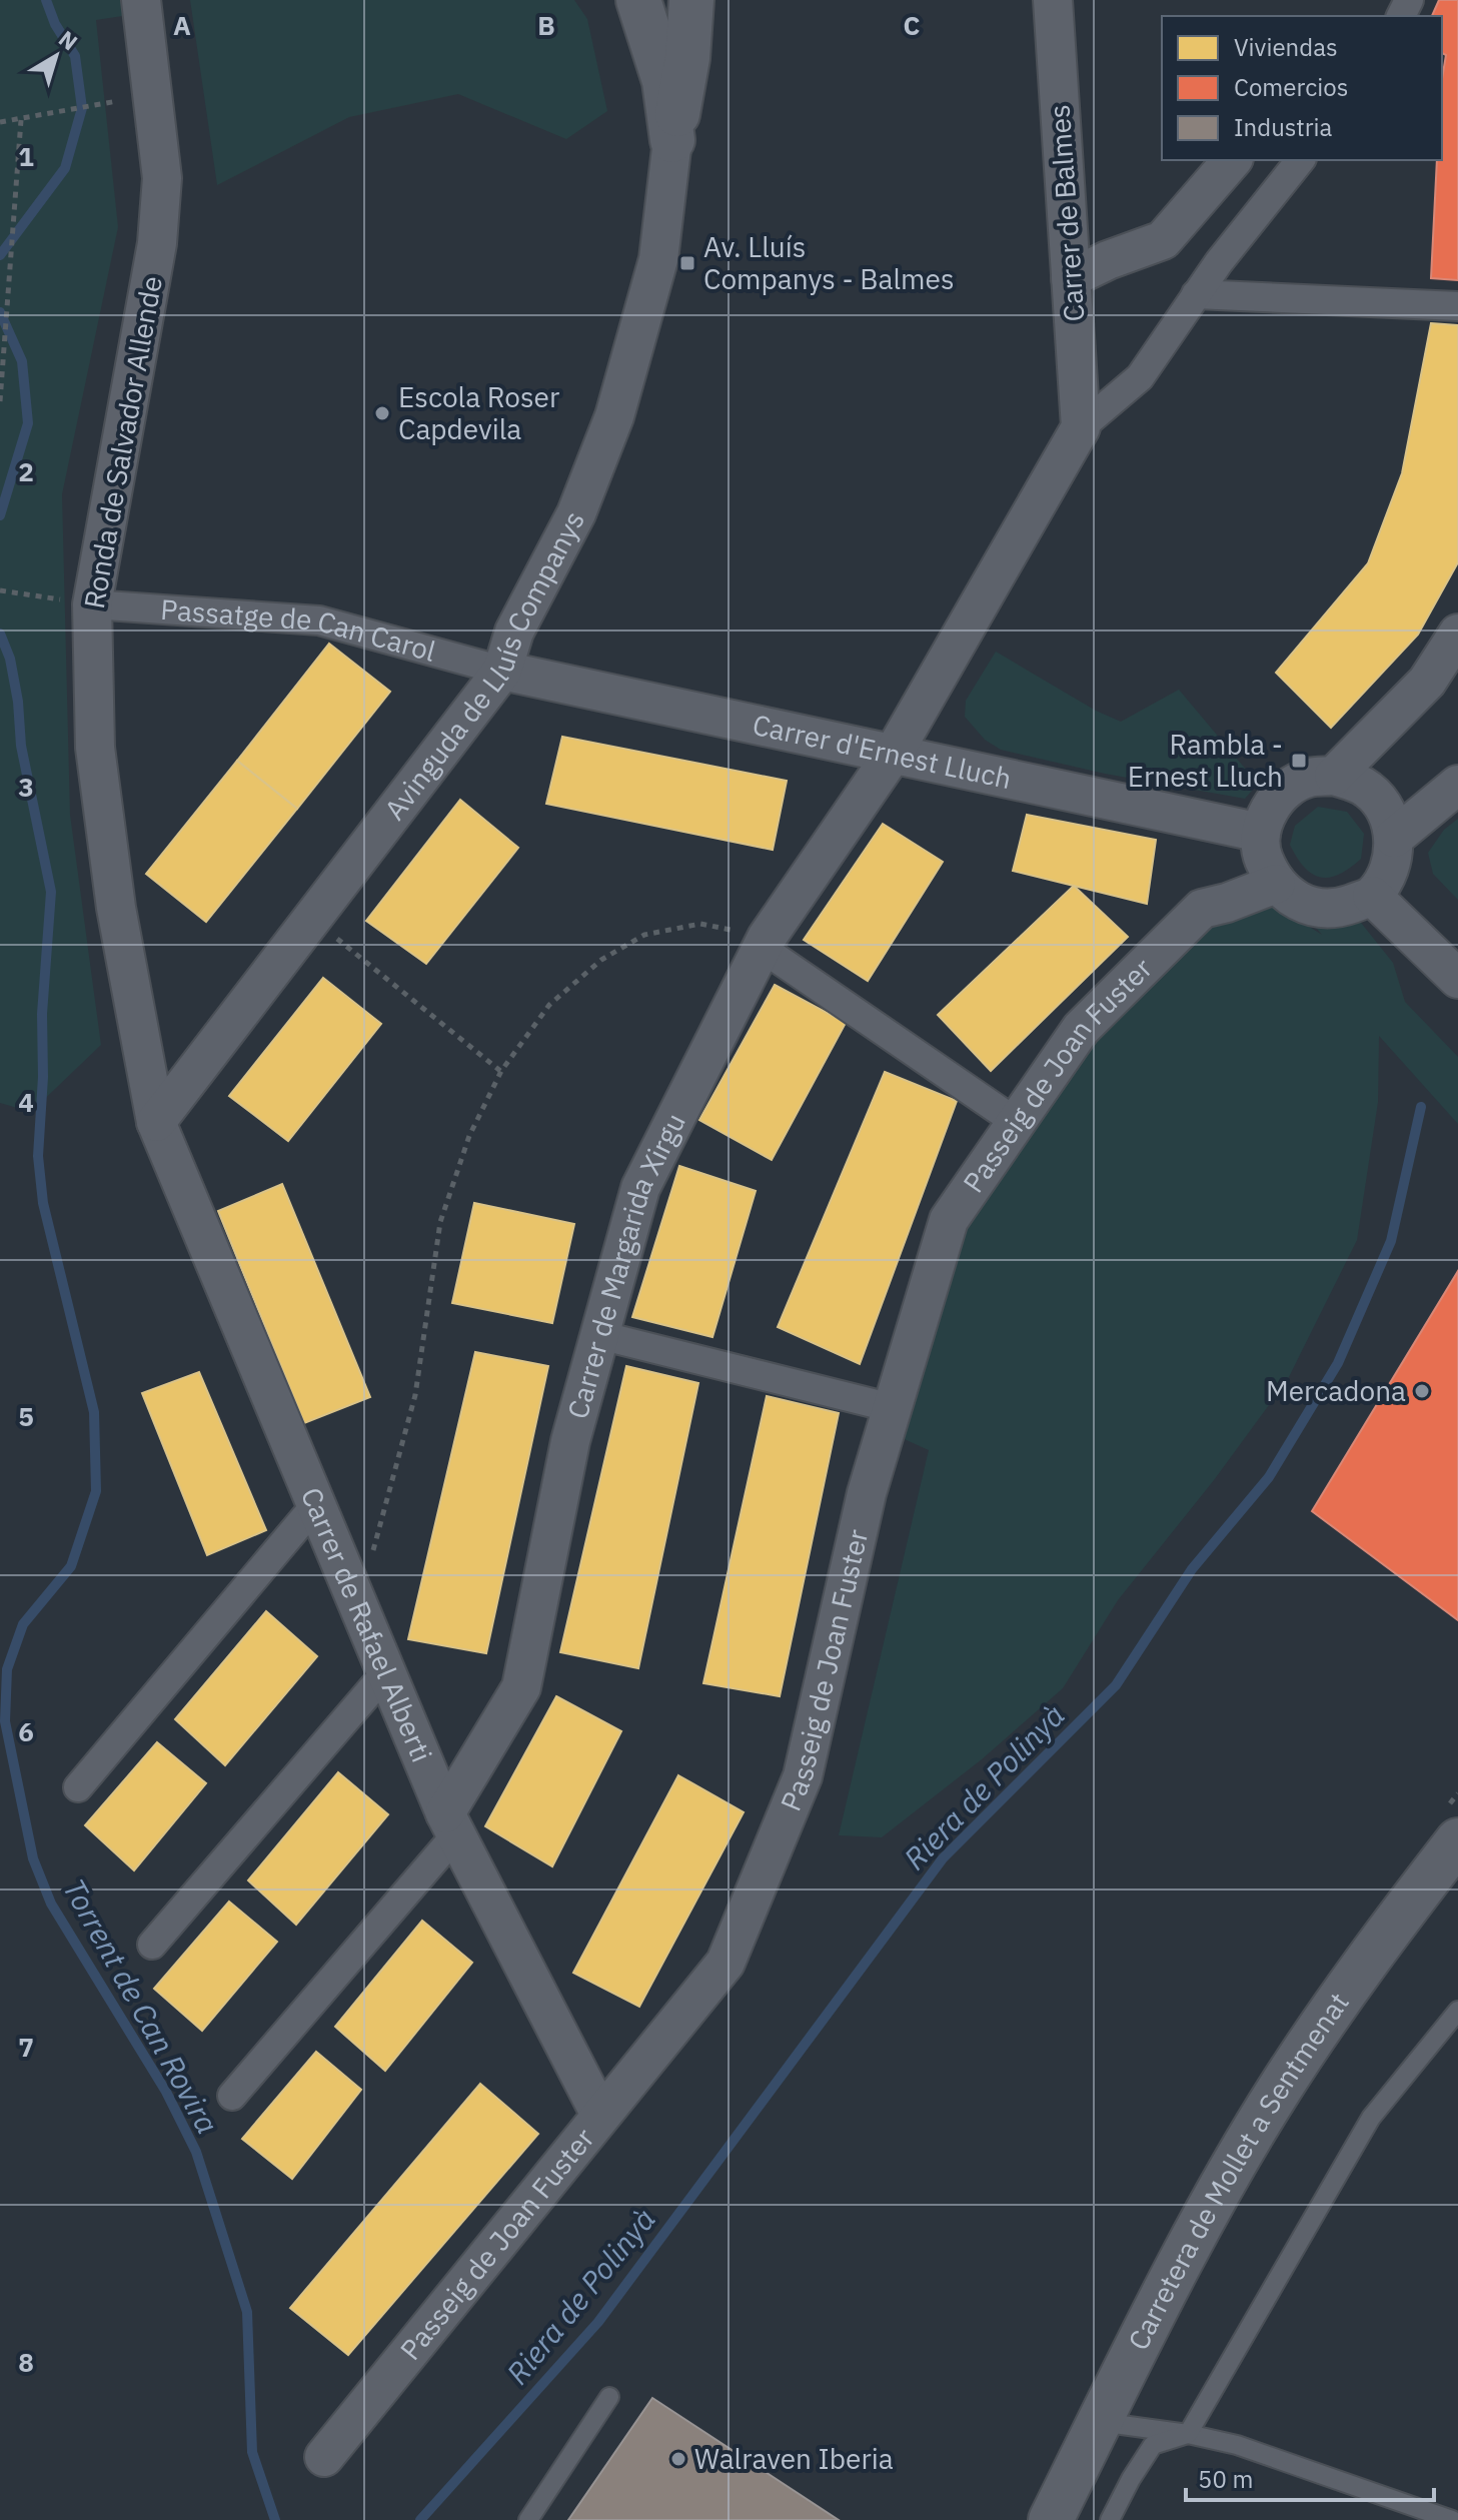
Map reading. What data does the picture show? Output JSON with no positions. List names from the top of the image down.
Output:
{
  "streets": {
    "street": [
      "Carrer de Balmes",
      "Ronda de Salvador Allende",
      "Passatge de Can Carol",
      "Avinguda de Lluís Companys",
      "Carrer d'Ernest Lluch",
      "Passeig de Joan Fuster",
      "Carrer de Margarida Xirgu",
      "Carrer de Rafael Alberti",
      "Carretera de Mollet a Sentmenat"
    ]
  },
  "crossings": [
    ["Carrer de Balmes", "Carrer de Margarida Xirgu"],
    ["Ronda de Salvador Allende", "Passatge de Can Carol"],
    ["Ronda de Salvador Allende", "Avinguda de Lluís Companys"],
    ["Ronda de Salvador Allende", "Carrer de Rafael Alberti"],
    ["Passatge de Can Carol", "Avinguda de Lluís Companys"],
    ["Passatge de Can Carol", "Carrer d'Ernest Lluch"],
    ["Avinguda de Lluís Companys", "Carrer d'Ernest Lluch"],
    ["Avinguda de Lluís Companys", "Carrer de Rafael Alberti"],
    ["Carrer d'Ernest Lluch", "Passeig de Joan Fuster"],
    ["Carrer d'Ernest Lluch", "Carrer de Margarida Xirgu"],
    ["Passeig de Joan Fuster", "Carrer de Rafael Alberti"],
    ["Carrer de Margarida Xirgu", "Carrer de Rafael Alberti"]
  ],
  "water": ["Riera de Polinyà", "Torrent de Can Rovira"],
  "places": {
    "transit": ["Av. Lluís Companys - Balmes", "Rambla - Ernest Lluch"],
    "other": ["Escola Roser Capdevila", "Mercadona", "Walraven Iberia"]
  },
  "legend": ["Viviendas", "Comercios", "Industria"],
  "scale_bar": "50 m",
  "north": "top right",
  "grid": {
    "columns": ["A", "B", "C"],
    "rows": [
      "1",
      "2",
      "3",
      "4",
      "5",
      "6",
      "7",
      "8"
    ]
  }
}
